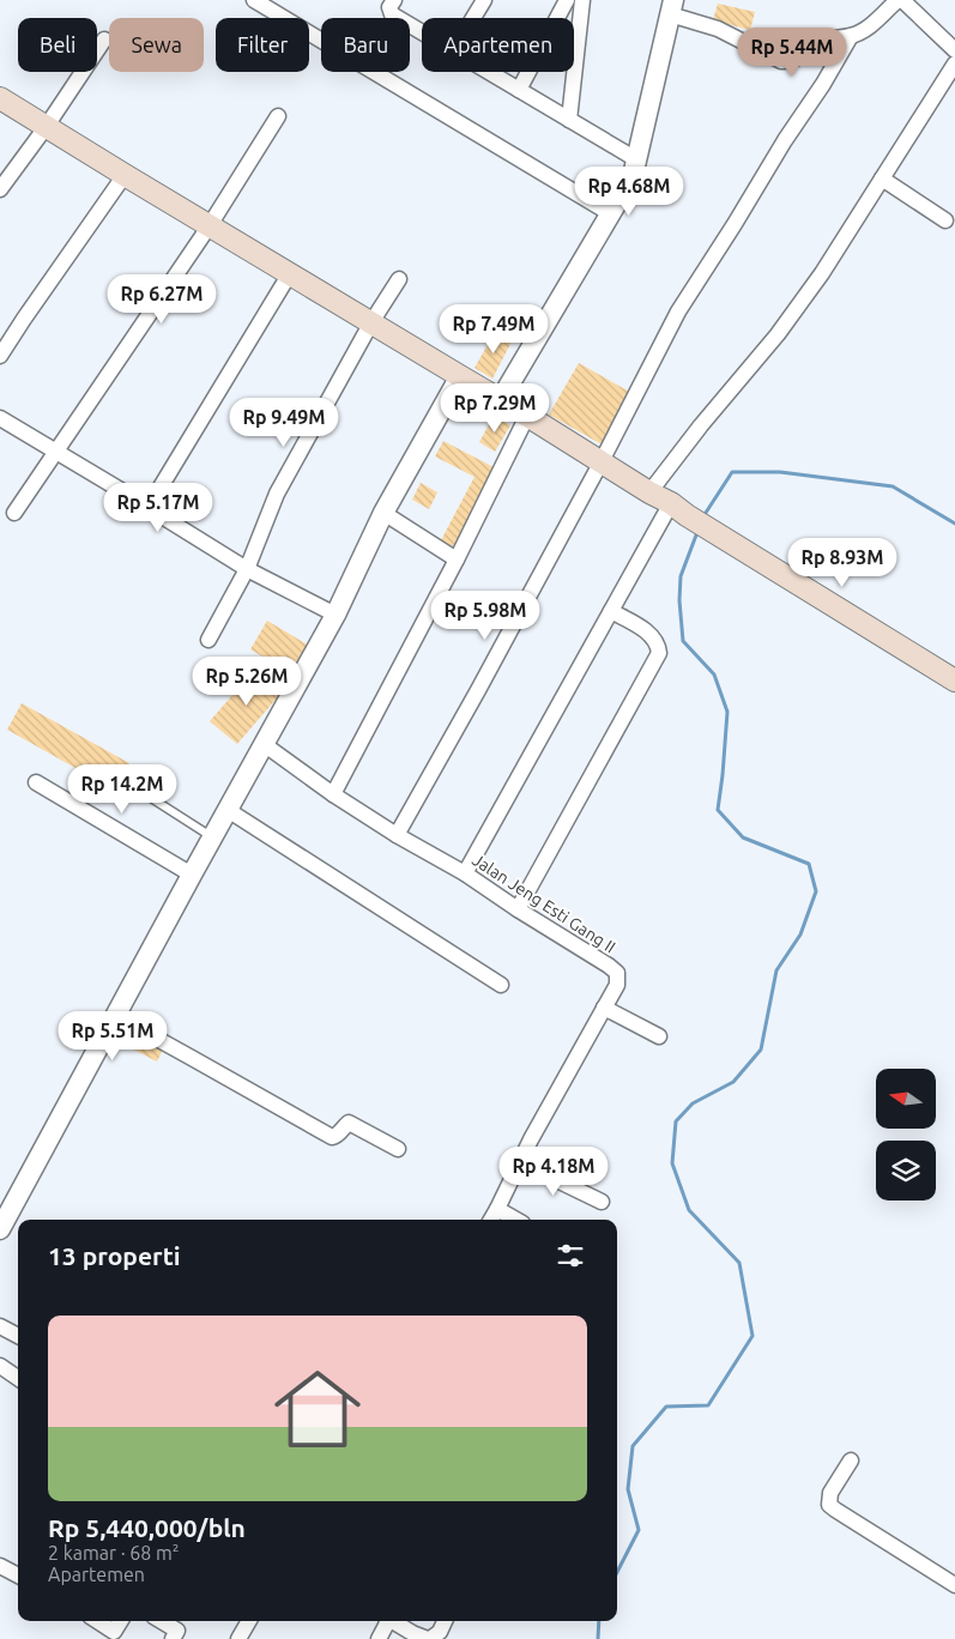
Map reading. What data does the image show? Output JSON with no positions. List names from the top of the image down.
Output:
{
  "streets": {
    "street": ["Jalan Jeng Esti Gang II"]
  },
  "north": "left",
  "page": {
    "chip": [
      "Beli",
      "Sewa",
      "Filter",
      "Baru",
      "Apartemen"
    ],
    "price": [
      "Rp 5.44M",
      "Rp 4.68M",
      "Rp 6.27M",
      "Rp 7.49M",
      "Rp 7.29M",
      "Rp 9.49M",
      "Rp 5.17M",
      "Rp 8.93M",
      "Rp 5.98M",
      "Rp 5.26M",
      "Rp 14.2M",
      "Rp 5.51M",
      "Rp 4.18M"
    ],
    "heading": "13 properti",
    "list": [
      {
        "name": "Rp 5,440,000/bln",
        "note": "2 kamar · 68 m² · Apartemen"
      }
    ]
  }
}
